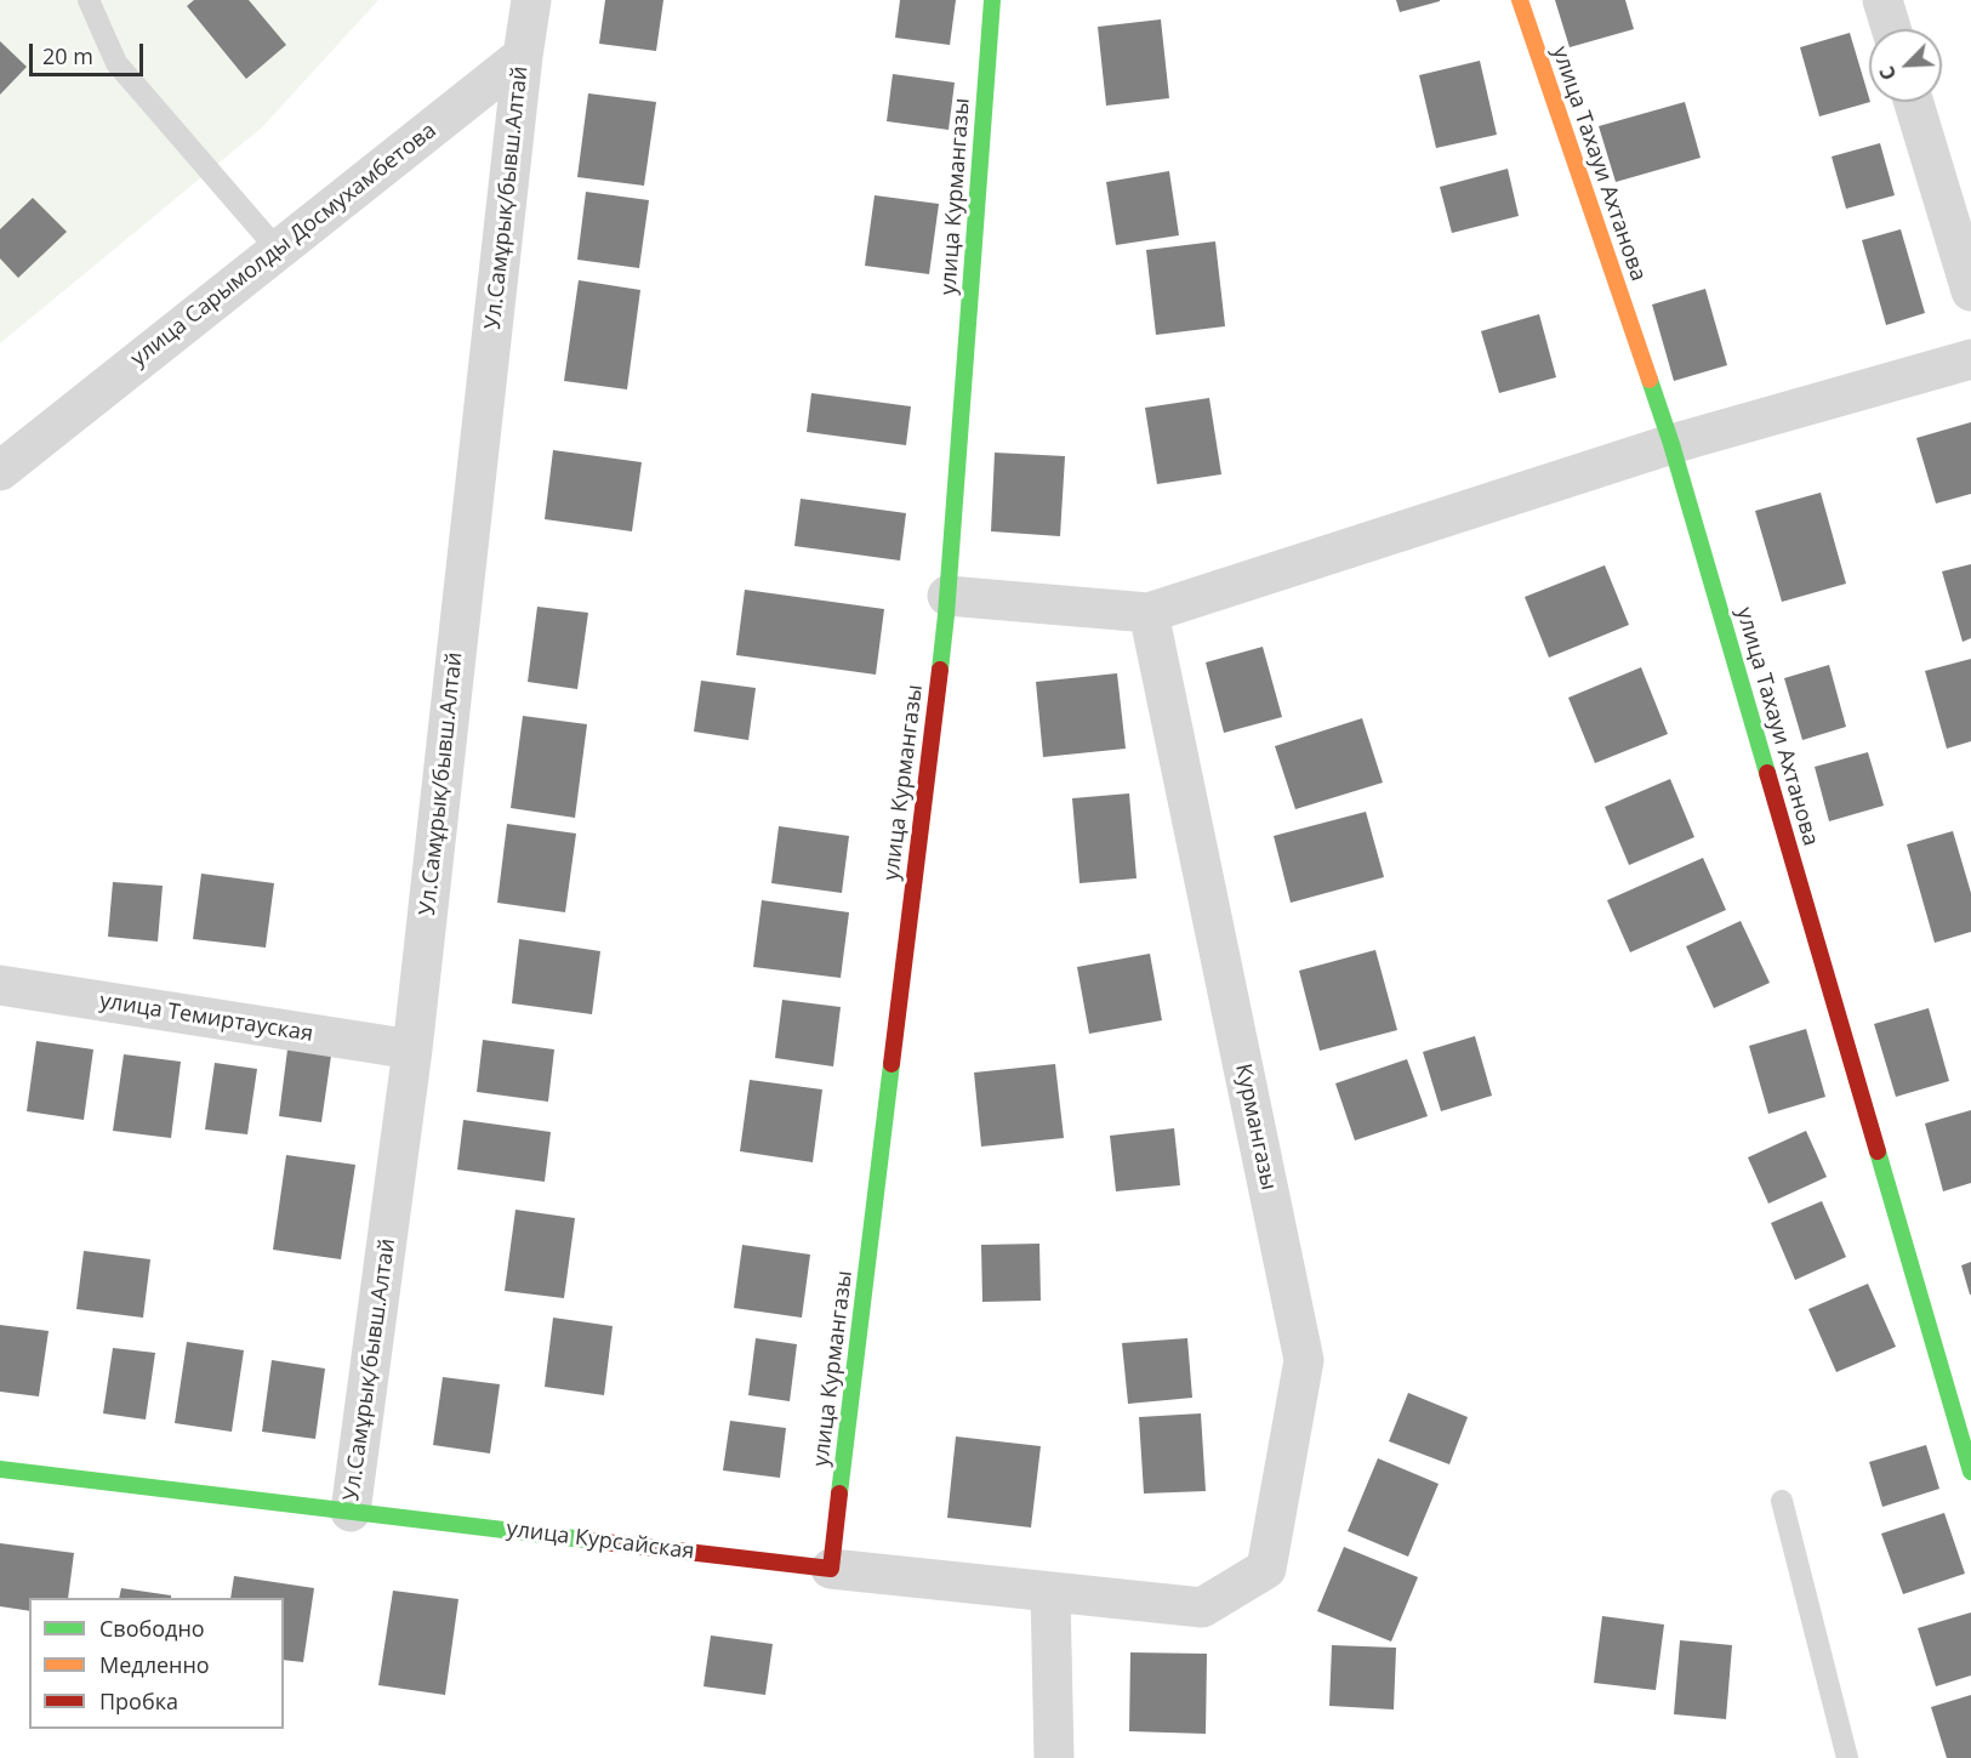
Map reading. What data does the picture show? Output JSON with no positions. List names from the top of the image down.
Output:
{
  "streets": {
    "street": [
      "улица Тахауи Ахтанова",
      "улица Курмангазы",
      "Ул.Самұрық/бывш.Алтай",
      "улица Сарымолды Досмухамбетова",
      "улица Темиртауская",
      "Курмангазы",
      "улица Курсайская"
    ]
  },
  "crossings": [
    ["улица Курмангазы", "улица Курсайская"],
    ["Ул.Самұрық/бывш.Алтай", "улица Сарымолды Досмухамбетова"],
    ["Ул.Самұрық/бывш.Алтай", "улица Темиртауская"],
    ["Ул.Самұрық/бывш.Алтай", "улица Курсайская"],
    ["Курмангазы", "улица Курсайская"]
  ],
  "legend": ["Свободно", "Медленно", "Пробка"],
  "scale_bar": "20 m",
  "north": "bottom left"
}
